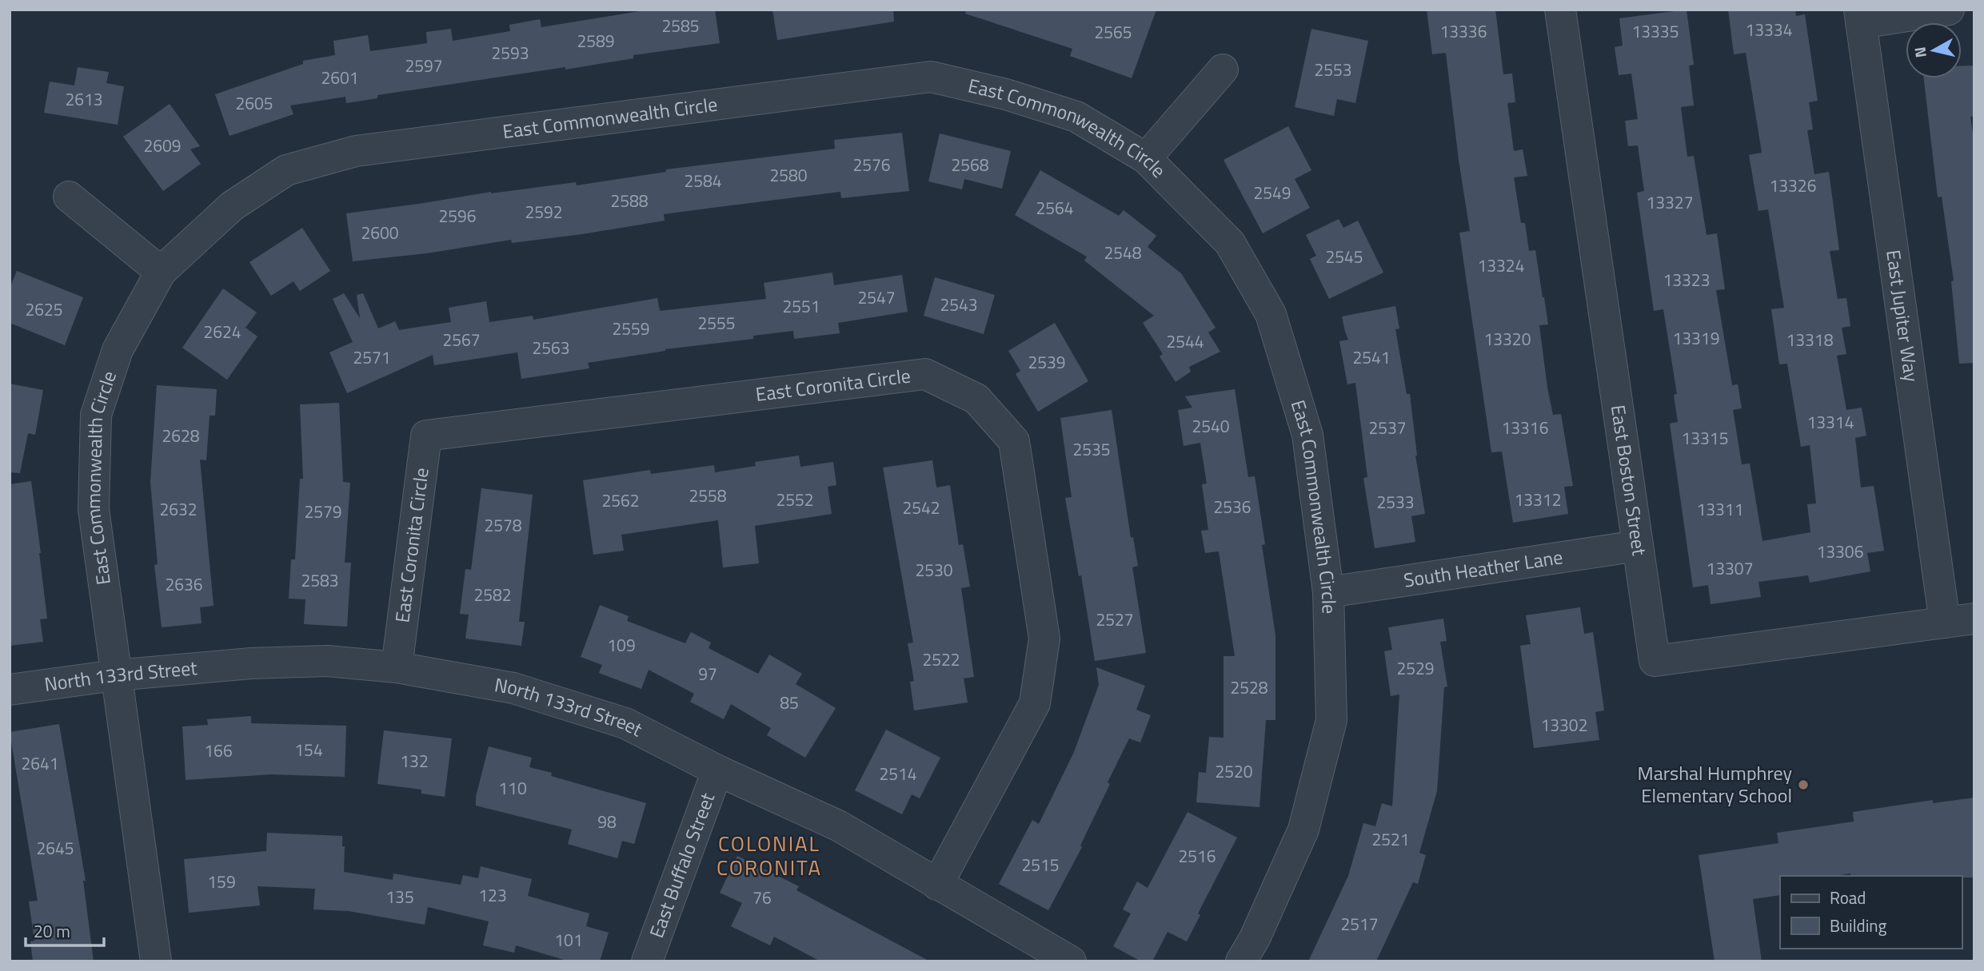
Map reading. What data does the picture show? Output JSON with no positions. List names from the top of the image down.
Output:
{
  "streets": {
    "street": [
      "East Commonwealth Circle",
      "East Jupiter Way",
      "East Coronita Circle",
      "East Boston Street",
      "South Heather Lane",
      "North 133rd Street",
      "East Buffalo Street"
    ]
  },
  "crossings": [
    ["East Commonwealth Circle", "South Heather Lane"],
    ["East Commonwealth Circle", "North 133rd Street"],
    ["East Jupiter Way", "East Boston Street"],
    ["East Coronita Circle", "North 133rd Street"],
    ["East Boston Street", "South Heather Lane"],
    ["North 133rd Street", "East Buffalo Street"]
  ],
  "districts": ["COLONIAL CORONITA"],
  "places": ["Marshal Humphrey Elementary School"],
  "house_numbers": [
    "2585",
    "13334",
    "13336",
    "13335",
    "2565",
    "2589",
    "2593",
    "2597",
    "2553",
    "2601",
    "2613",
    "2605",
    "2609",
    "2576",
    "2568",
    "2580",
    "2584",
    "13326",
    "2549",
    "2588",
    "13327",
    "2564",
    "2592",
    "2596",
    "2600",
    "2548",
    "2545",
    "13324",
    "13323",
    "2547",
    "2543",
    "2551",
    "2625",
    "2555",
    "2559",
    "2624",
    "13319",
    "13320",
    "2567",
    "13318",
    "2544",
    "2563",
    "2571",
    "2541",
    "2539",
    "13314",
    "2540",
    "2537",
    "13316",
    "2628",
    "13315",
    "2535",
    "2558",
    "2552",
    "13312",
    "2562",
    "2533",
    "2536",
    "2542",
    "2632",
    "13311",
    "2579",
    "2578",
    "13306",
    "13307",
    "2530",
    "2583",
    "2636",
    "2582",
    "2527",
    "109",
    "2522",
    "2529",
    "97",
    "2528",
    "85",
    "13302",
    "154",
    "166",
    "132",
    "2641",
    "2520",
    "2514",
    "110",
    "98",
    "2521",
    "2645",
    "2516",
    "2515",
    "159",
    "123",
    "135",
    "76",
    "2517",
    "101"
  ],
  "legend": ["Road", "Building"],
  "scale_bar": "20 m",
  "north": "left"
}
